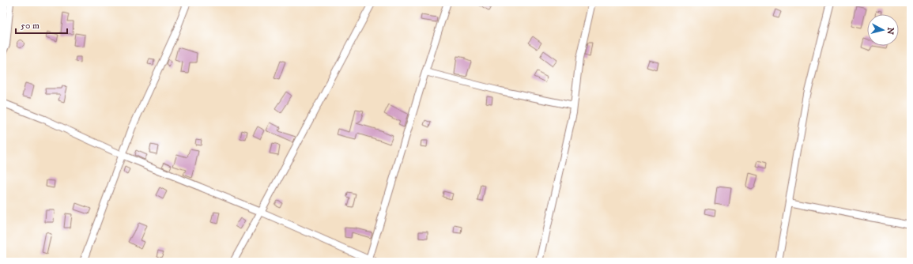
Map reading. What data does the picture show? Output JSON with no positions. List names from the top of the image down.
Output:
{
  "scale_bar": "50 m",
  "north": "right"
}
